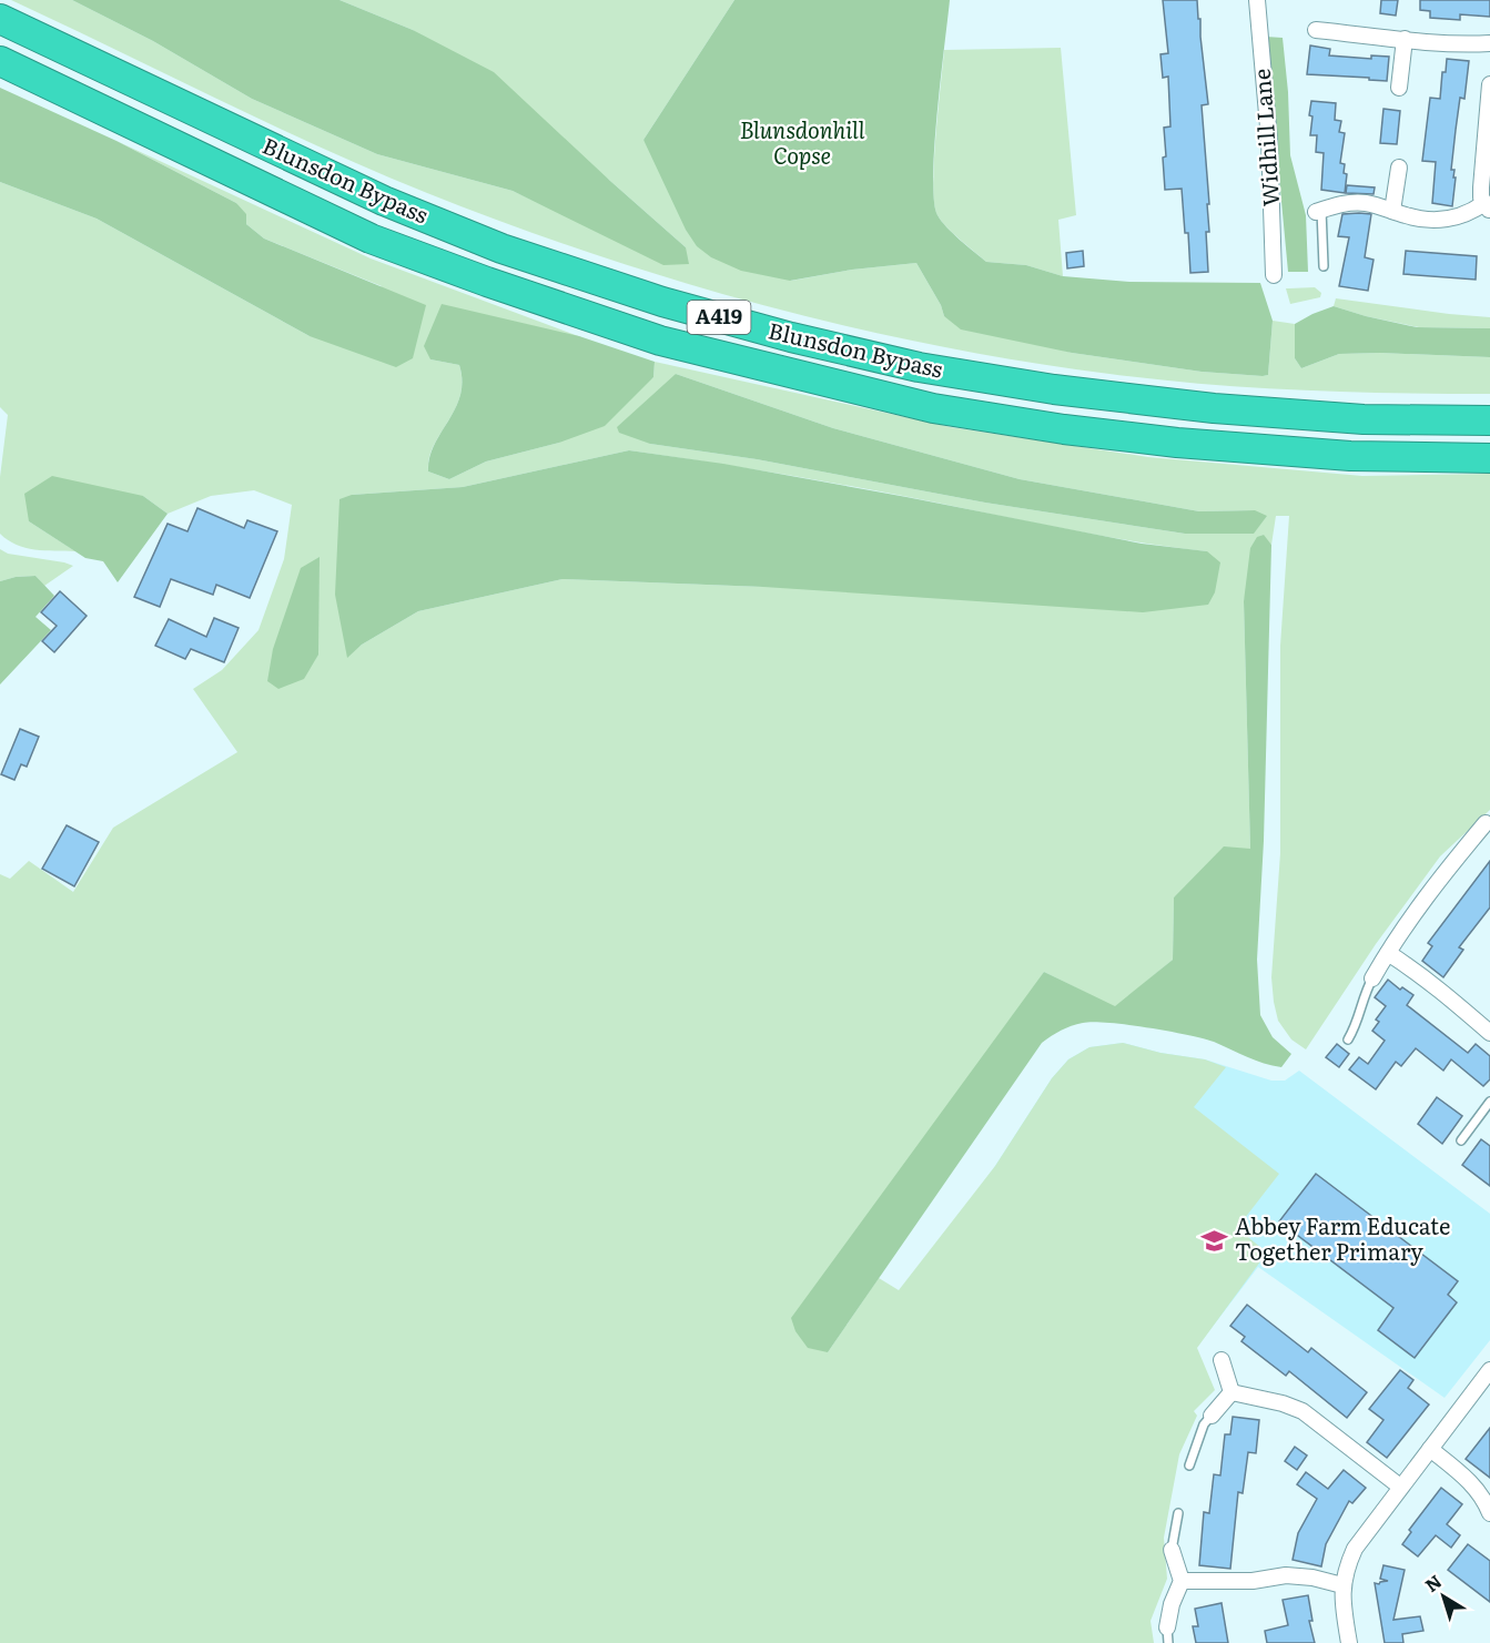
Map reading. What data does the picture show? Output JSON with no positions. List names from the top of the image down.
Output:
{
  "streets": {
    "highway": ["Blunsdon Bypass", "A419"],
    "street": ["Widhill Lane"]
  },
  "parks": ["Blunsdonhill Copse"],
  "places": {
    "school or university": ["Abbey Farm Educate Together Primary"]
  },
  "north": "top left"
}
